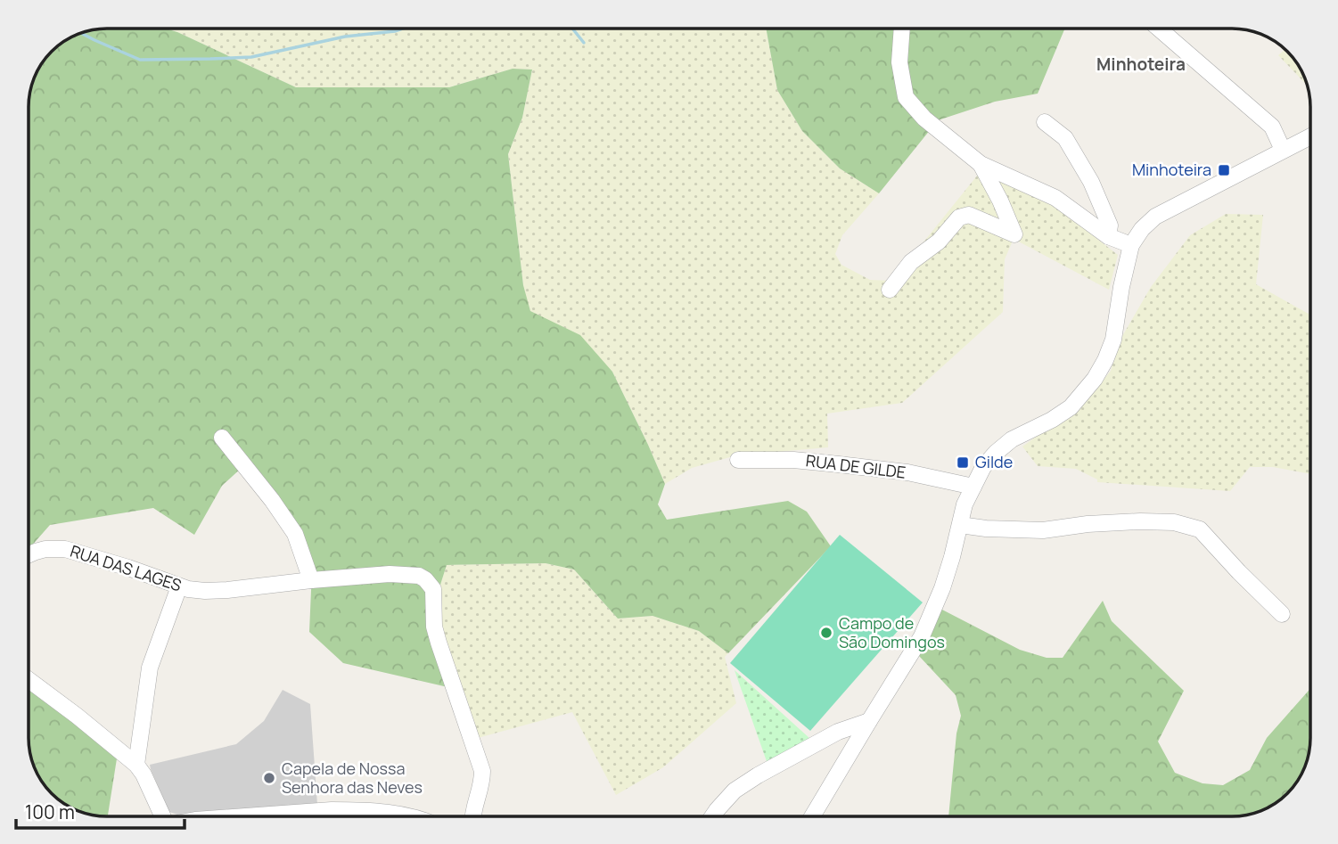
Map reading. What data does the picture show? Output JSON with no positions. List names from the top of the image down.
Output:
{
  "streets": {
    "street": ["RUA DE GILDE", "RUA DAS LAGES"]
  },
  "districts": ["Minhoteira"],
  "places": {
    "transit": ["Minhoteira", "Gilde"],
    "other": ["Campo de São Domingos", "Capela de Nossa Senhora das Neves"]
  },
  "scale_bar": "100 m"
}
